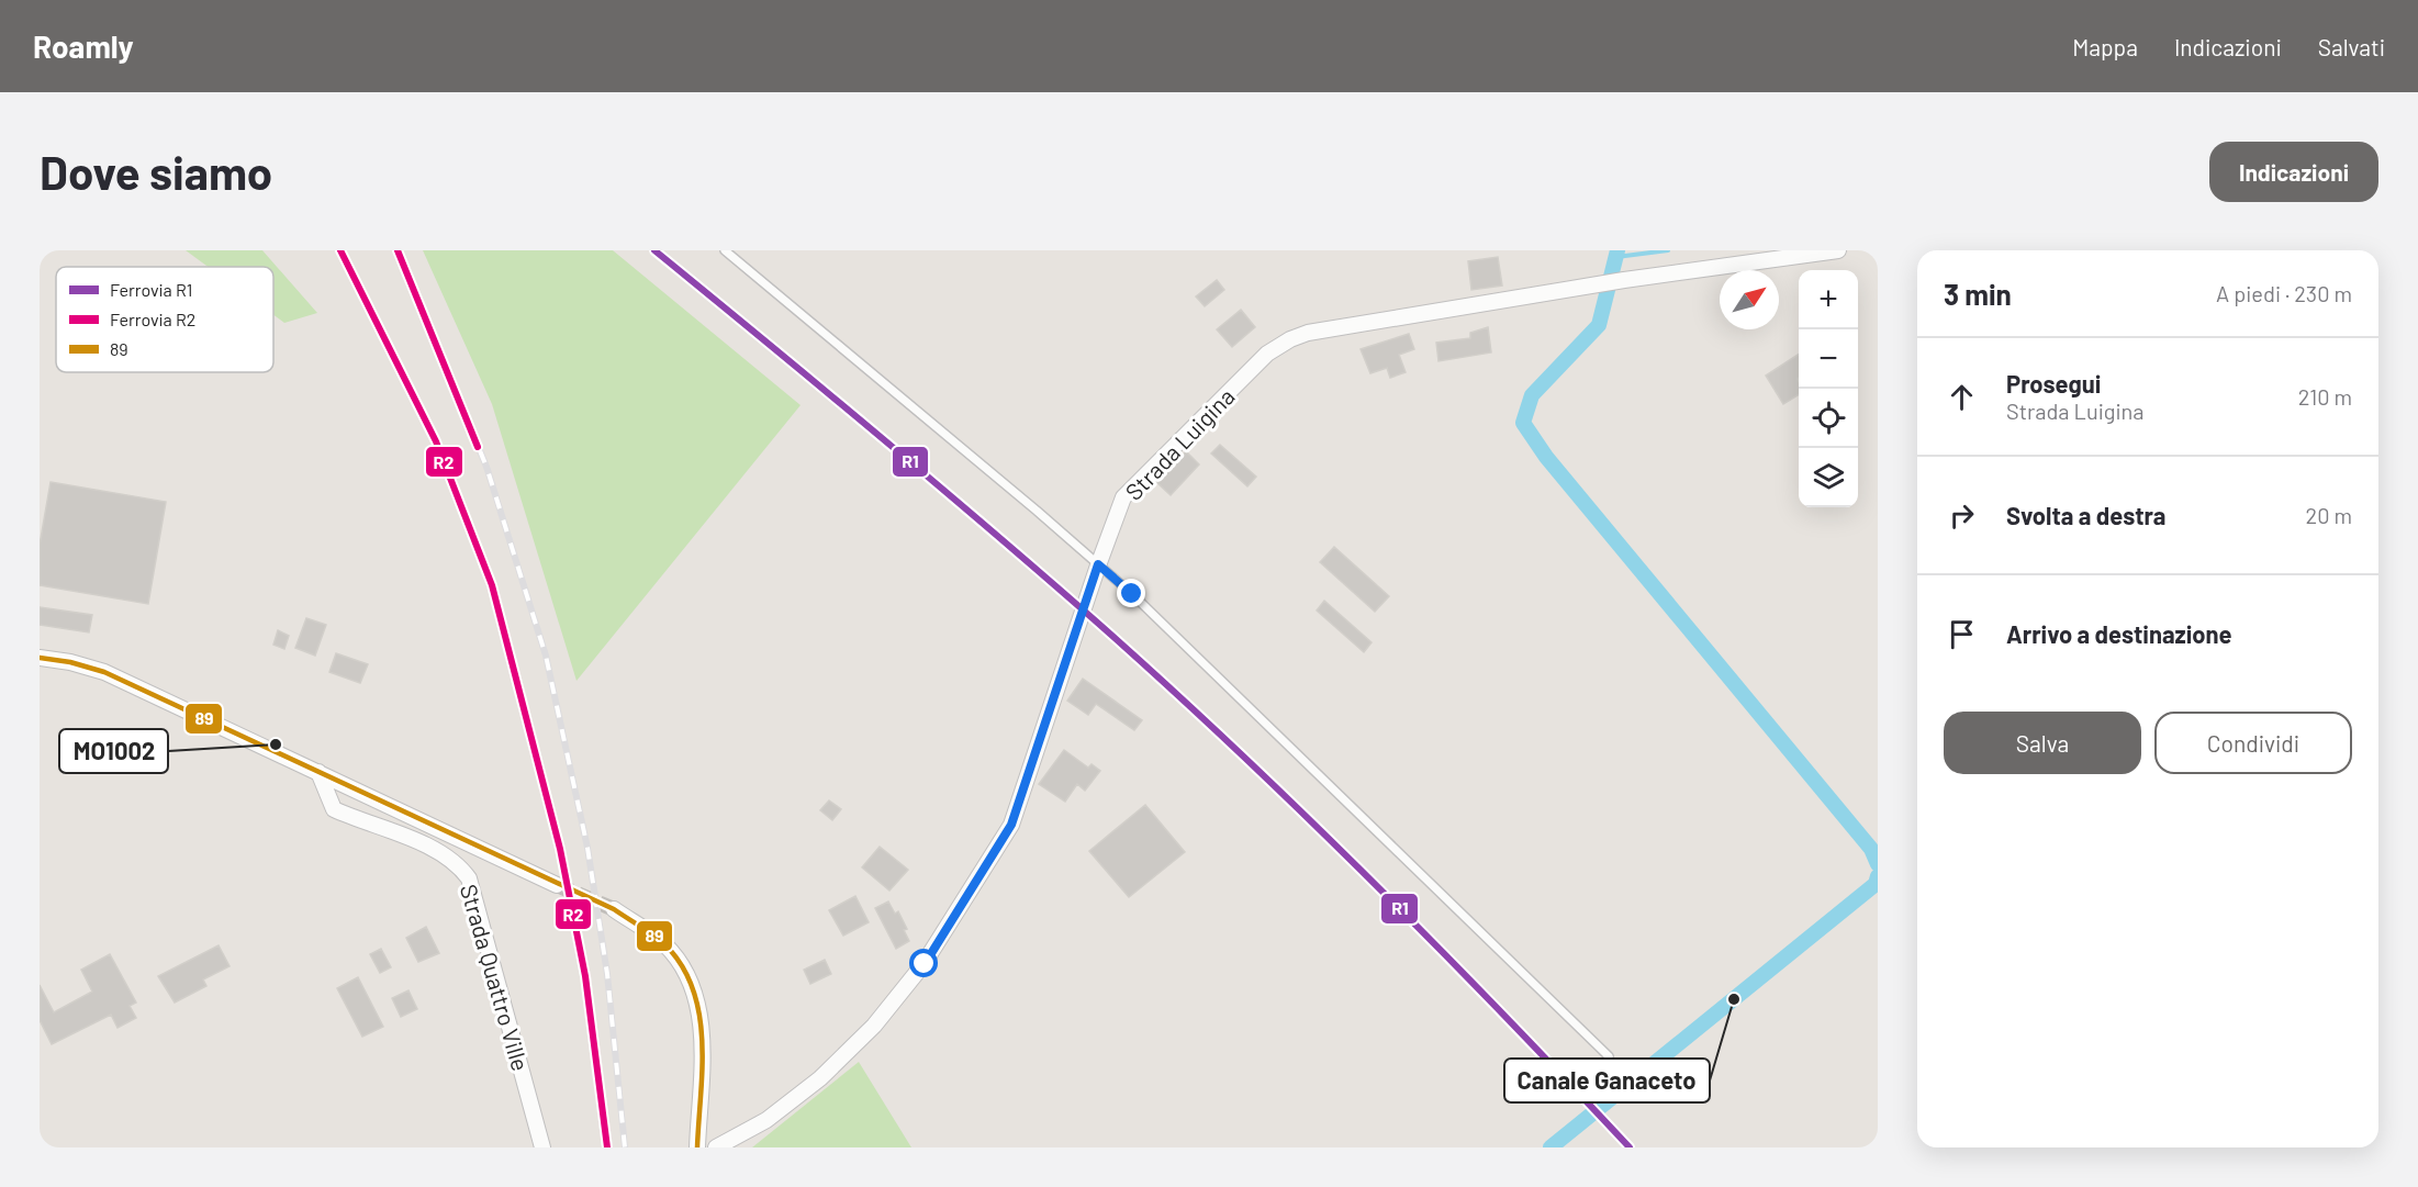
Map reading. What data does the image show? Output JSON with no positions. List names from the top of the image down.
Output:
{
  "streets": {
    "street": ["Strada Luigina", "Strada Quattro Ville"]
  },
  "places": ["MO1002", "Canale Ganaceto"],
  "lines": ["rail line R1", "rail line R2", "transit line 89"],
  "legend": ["Ferrovia R1", "Ferrovia R2", "89"],
  "north": "top right",
  "page": {
    "header": "Roamly",
    "nav": ["Mappa", "Indicazioni", "Salvati"],
    "buttons": [
      "Indicazioni",
      ["Salva", "Condividi"]
    ],
    "title": "Dove siamo",
    "heading": ["3 min", "A piedi · 230 m"],
    "map_buttons": ["+", "−"],
    "list": [
      ["Prosegui", "Strada Luigina", "210 m"],
      ["Svolta a destra", "20 m"],
      "Arrivo a destinazione"
    ]
  }
}
